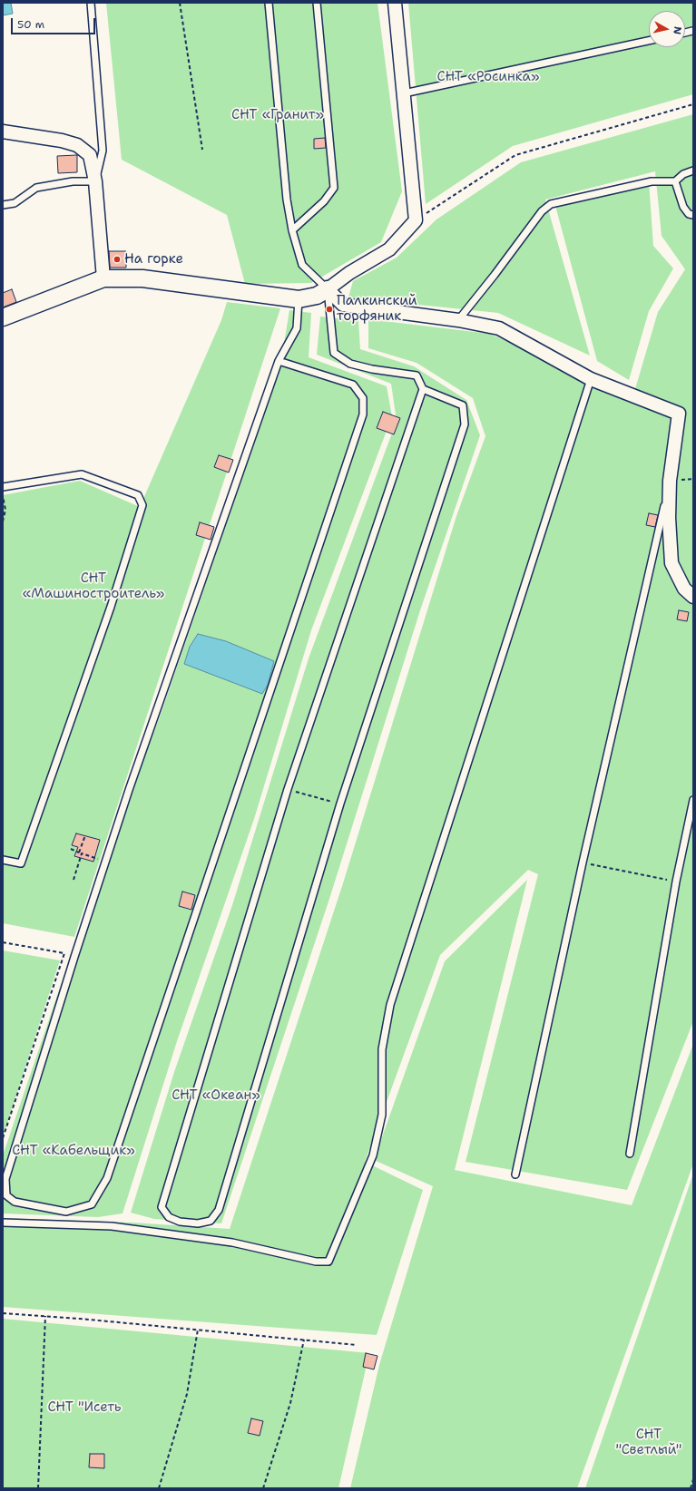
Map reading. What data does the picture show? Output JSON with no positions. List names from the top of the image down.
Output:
{
  "parks": [
    "СНТ «Росинка»",
    "СНТ «Гранит»",
    "СНТ «Машиностроитель»",
    "СНТ «Океан»",
    "СНТ «Кабельщик»",
    "СНТ \"Исеть",
    "СНТ \"Светлый\""
  ],
  "places": ["На горке", "Палкинский торфяник"],
  "scale_bar": "50 m",
  "north": "right"
}
